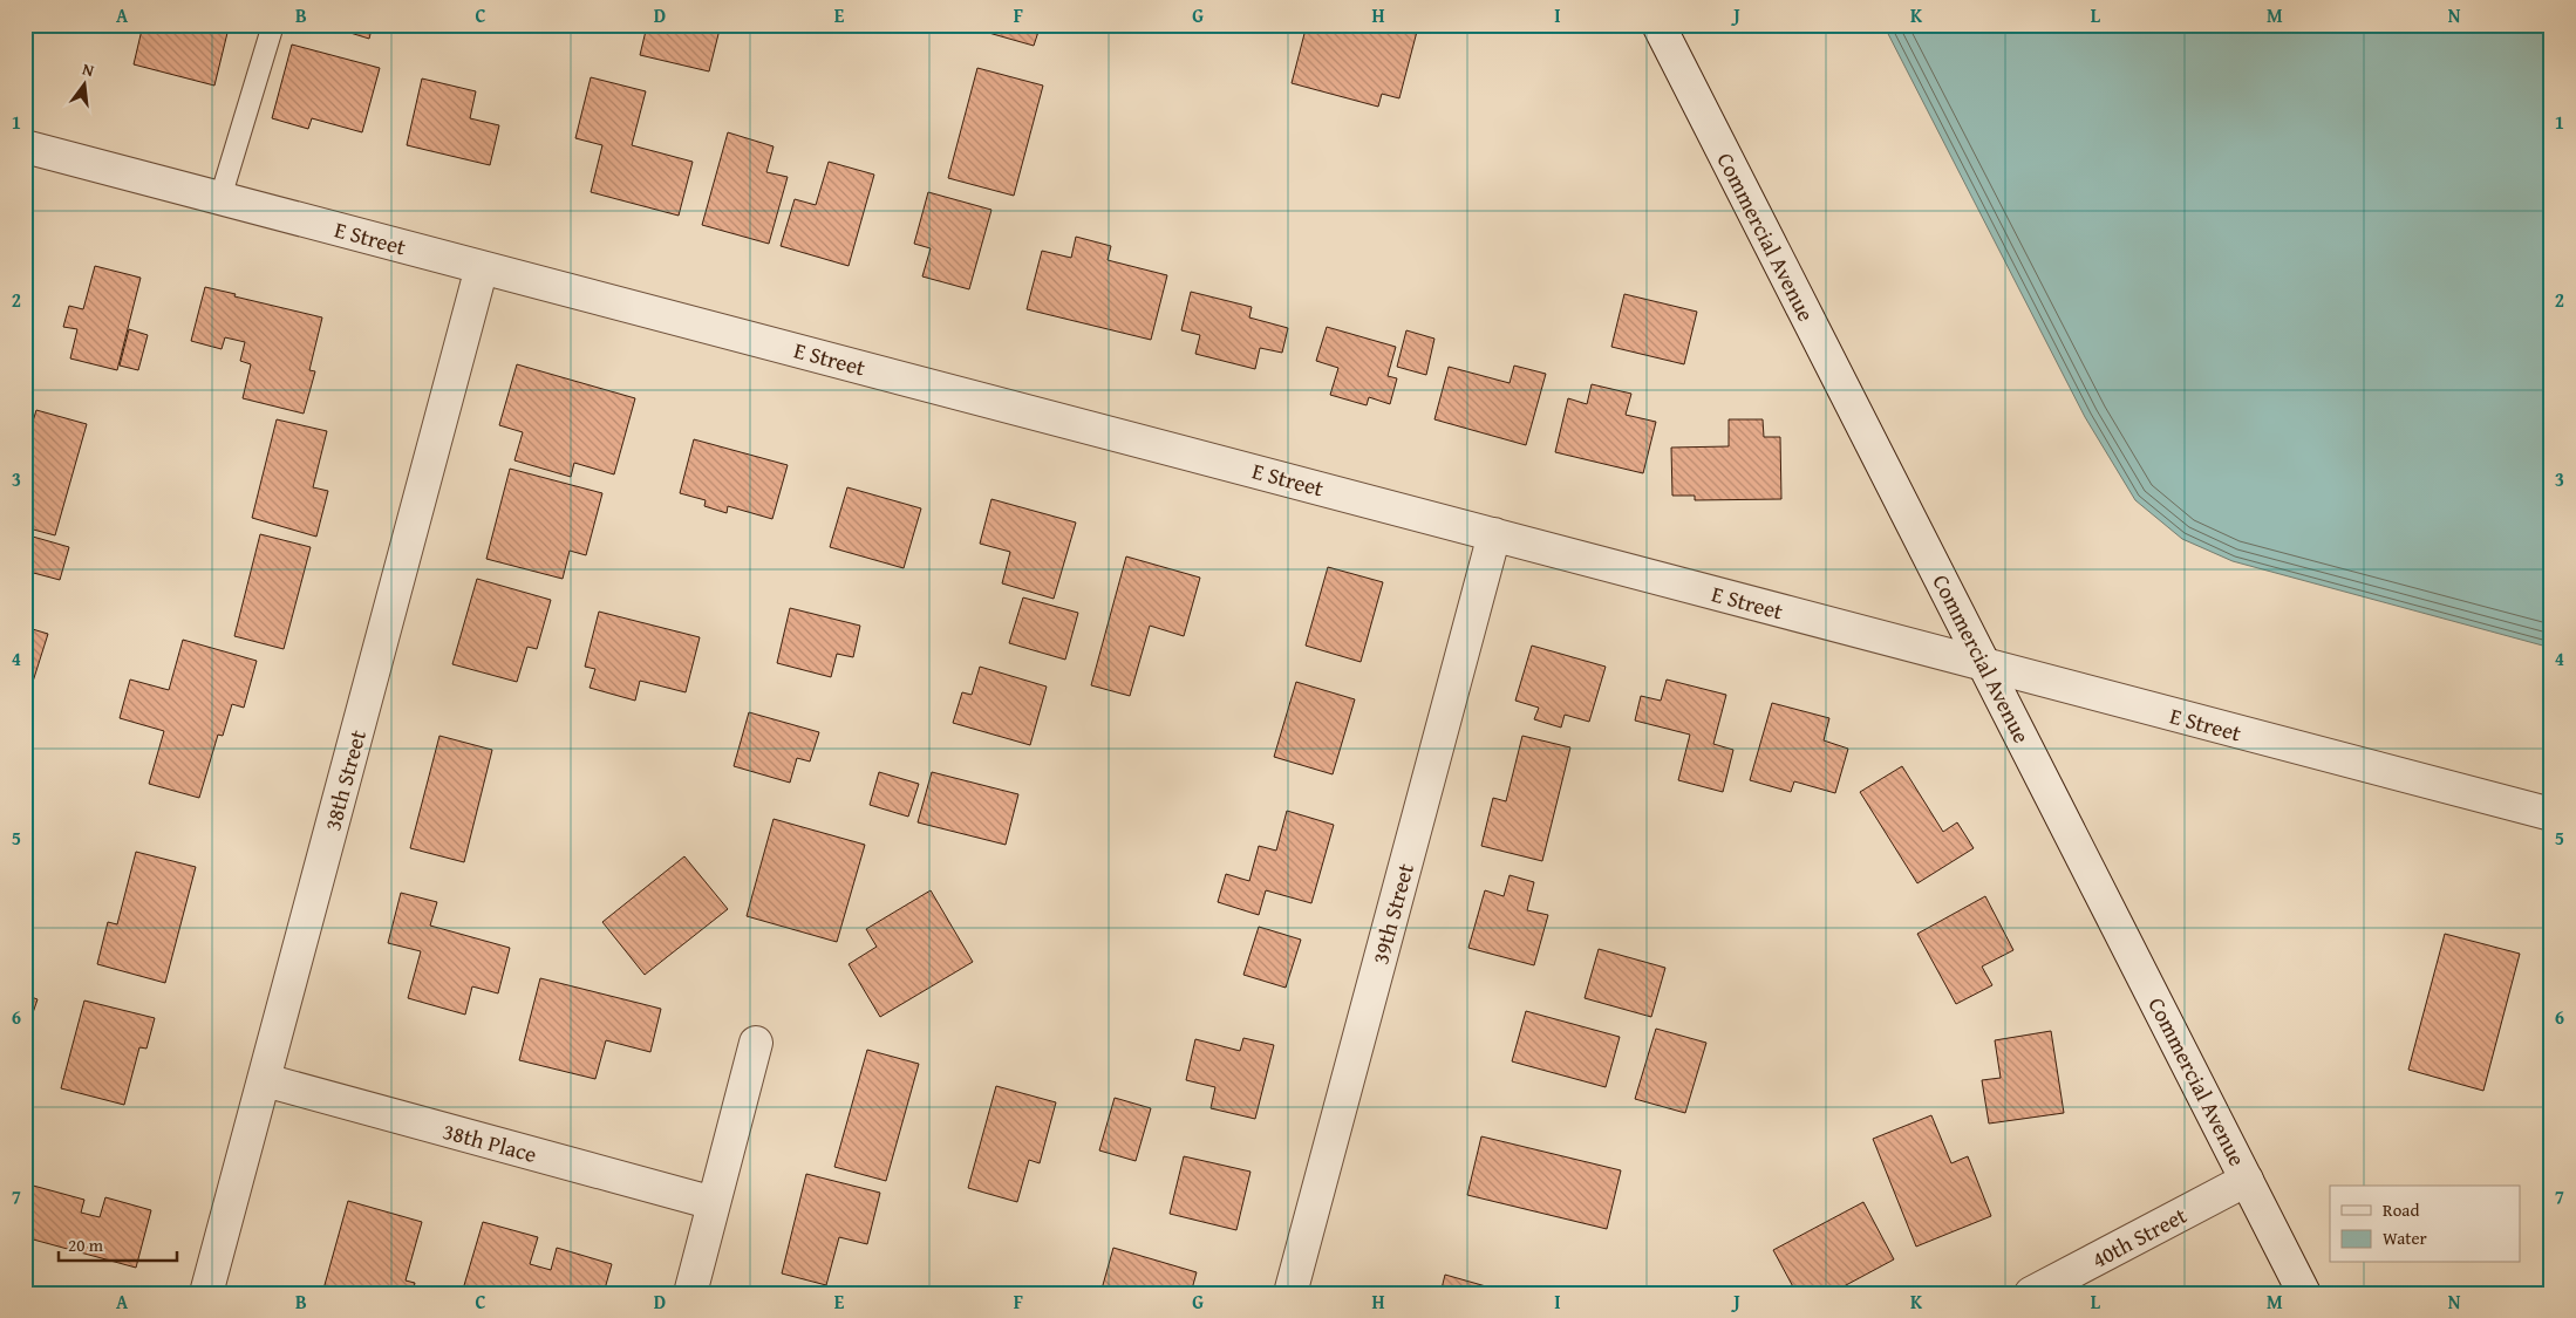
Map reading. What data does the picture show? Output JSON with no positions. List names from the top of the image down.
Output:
{
  "streets": {
    "street": [
      "Commercial Avenue",
      "E Street",
      "38th Street",
      "39th Street",
      "38th Place",
      "40th Street"
    ]
  },
  "crossings": [
    ["Commercial Avenue", "E Street"],
    ["Commercial Avenue", "40th Street"],
    ["E Street", "38th Street"],
    ["E Street", "39th Street"],
    ["38th Street", "38th Place"]
  ],
  "legend": ["Road", "Water"],
  "scale_bar": "20 m",
  "north": "top",
  "grid": {
    "columns": [
      "A",
      "B",
      "C",
      "D",
      "E",
      "F",
      "G",
      "H",
      "I",
      "J",
      "K",
      "L",
      "M",
      "N"
    ],
    "rows": [
      "1",
      "2",
      "3",
      "4",
      "5",
      "6",
      "7"
    ]
  }
}
